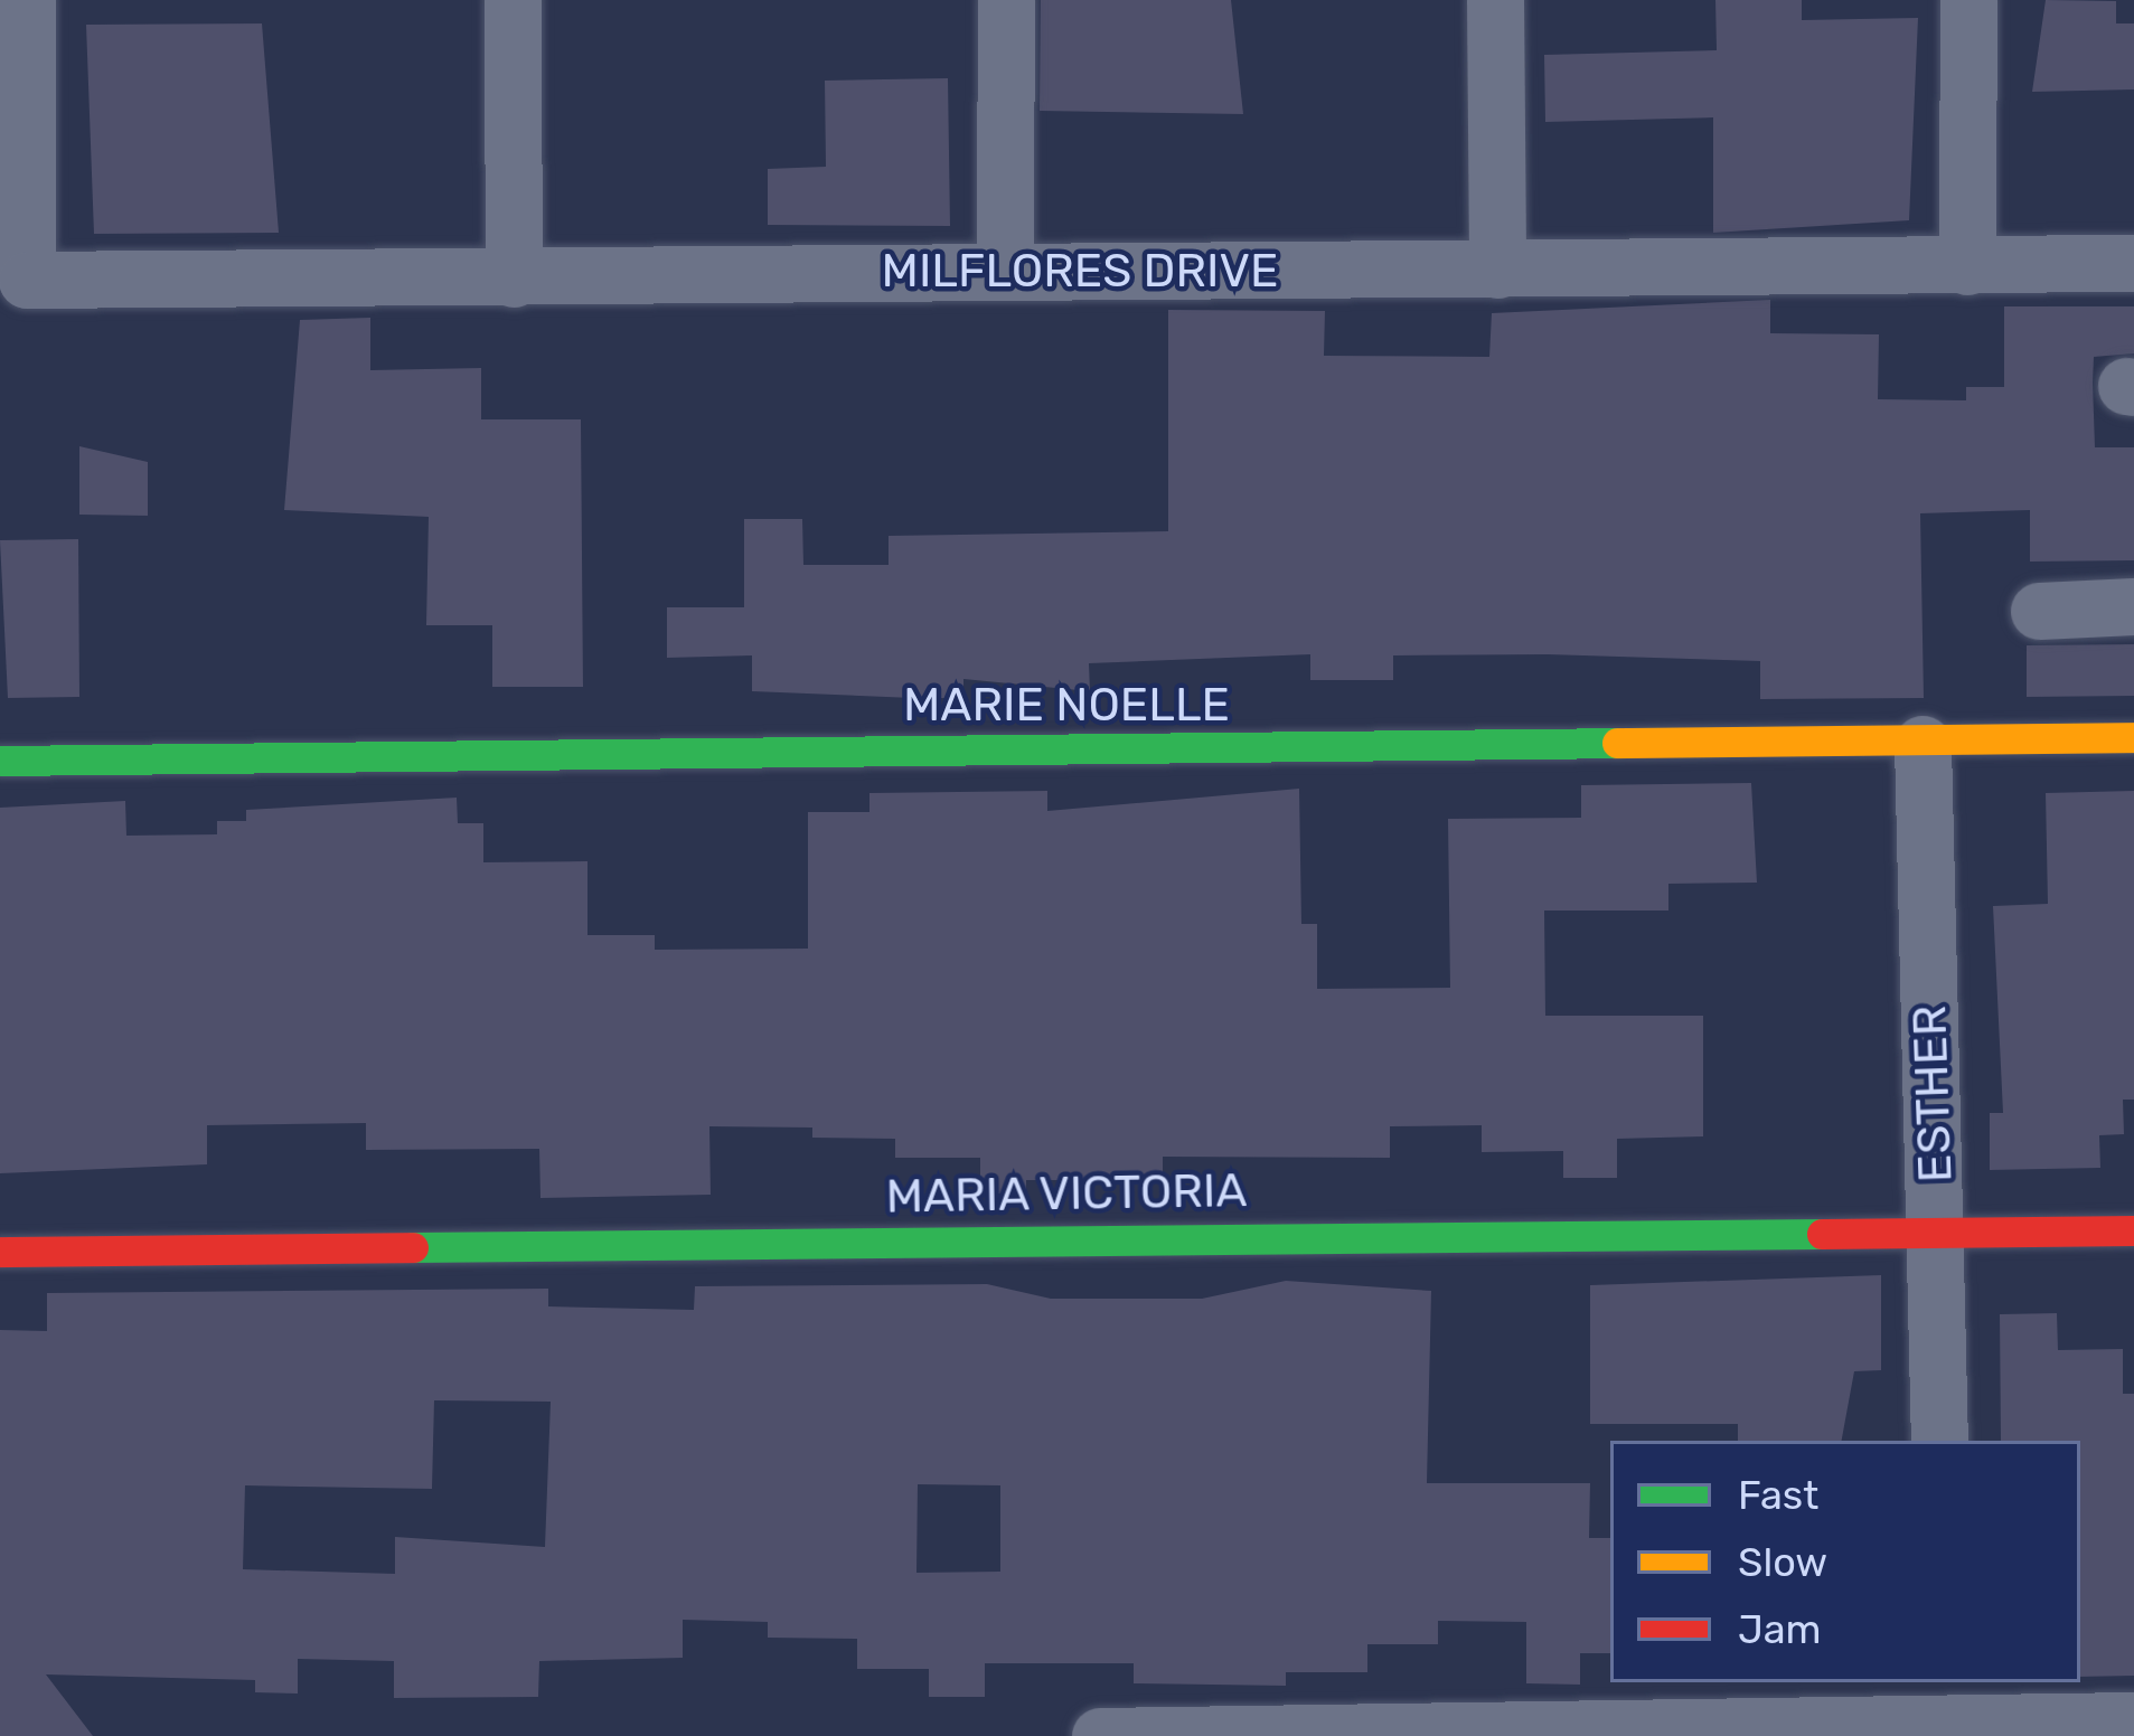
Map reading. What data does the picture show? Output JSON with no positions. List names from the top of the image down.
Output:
{
  "streets": {
    "street": [
      "MILFLORES DRIVE",
      "MARIE NOELLE",
      "ESTHER",
      "MARIA VICTORIA"
    ]
  },
  "crossings": [
    ["MARIE NOELLE", "ESTHER"],
    ["ESTHER", "MARIA VICTORIA"]
  ],
  "legend": ["Fast", "Slow", "Jam"]
}
